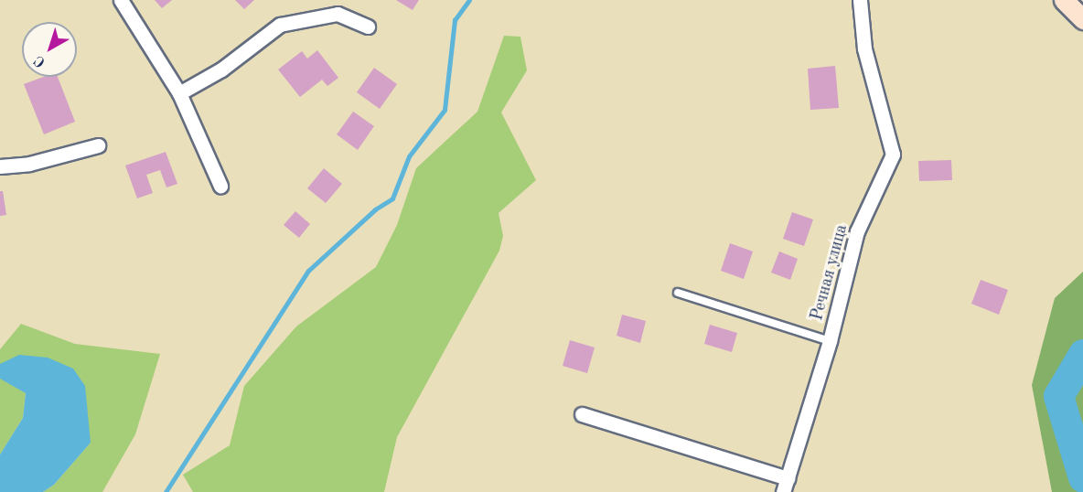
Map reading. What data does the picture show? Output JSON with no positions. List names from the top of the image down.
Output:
{
  "streets": {
    "street": ["Речная улица"]
  },
  "north": "bottom left"
}
